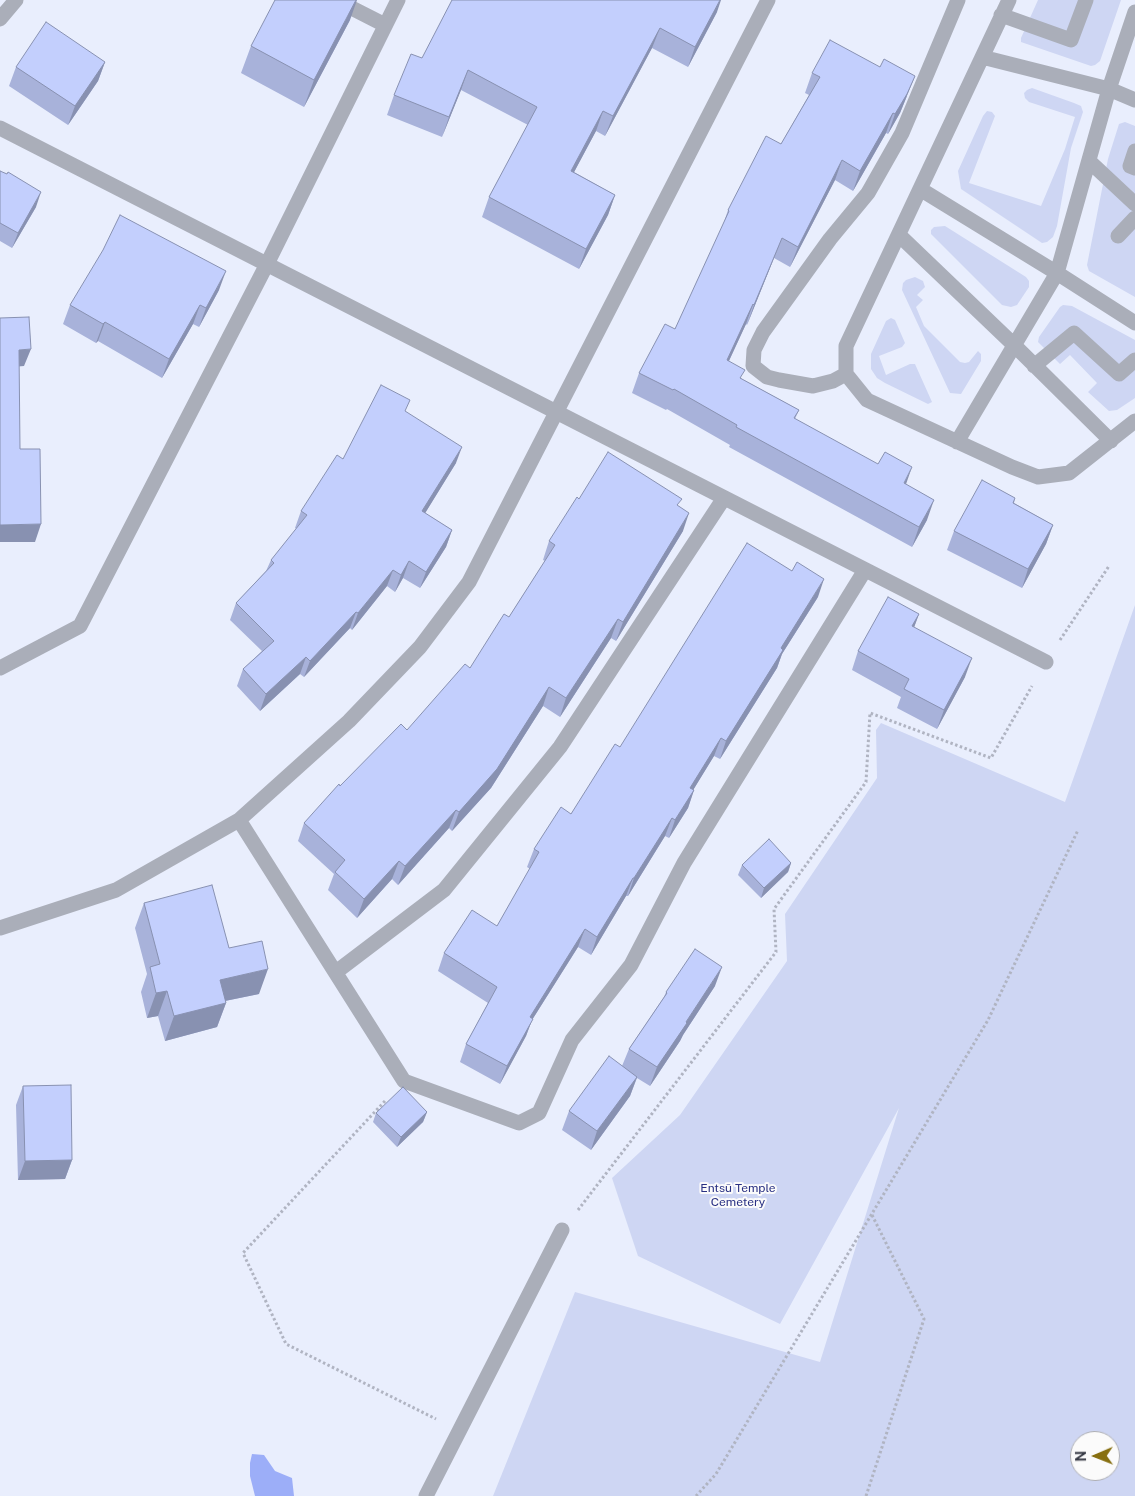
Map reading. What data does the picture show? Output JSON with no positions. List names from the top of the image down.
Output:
{
  "parks": ["Entsū Temple Cemetery"],
  "north": "left"
}
